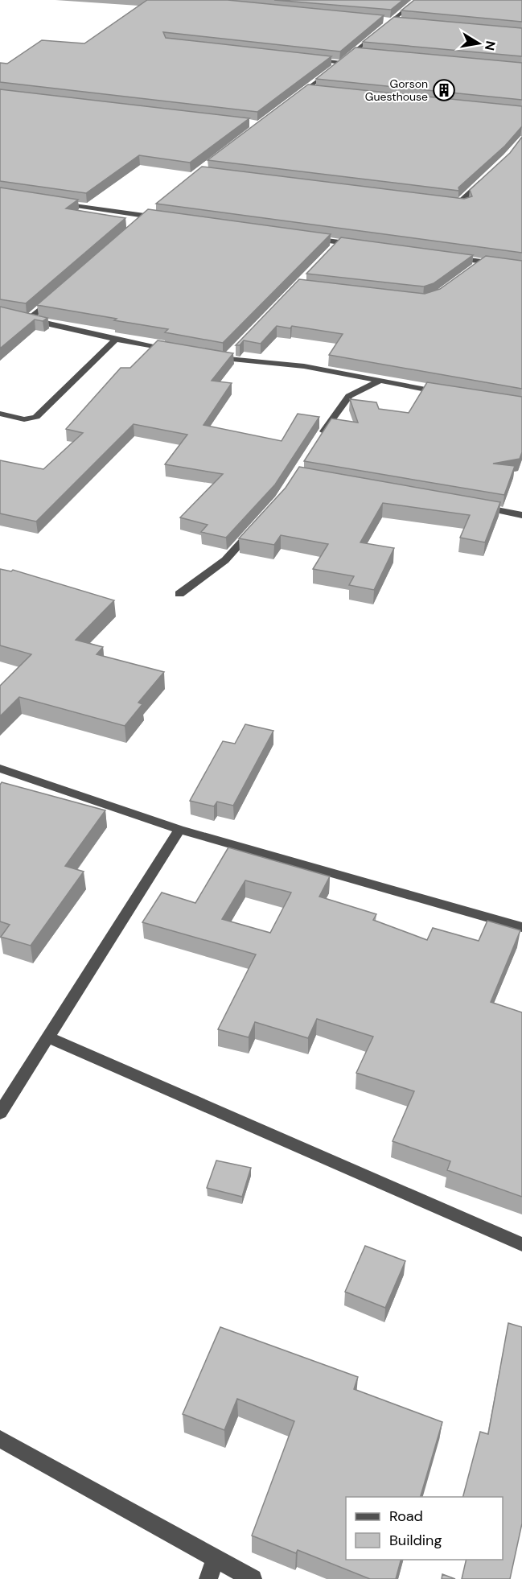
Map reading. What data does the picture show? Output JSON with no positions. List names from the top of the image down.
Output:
{
  "places": {
    "building": ["Gorson Guesthouse"]
  },
  "legend": ["Road", "Building"],
  "north": "right"
}
